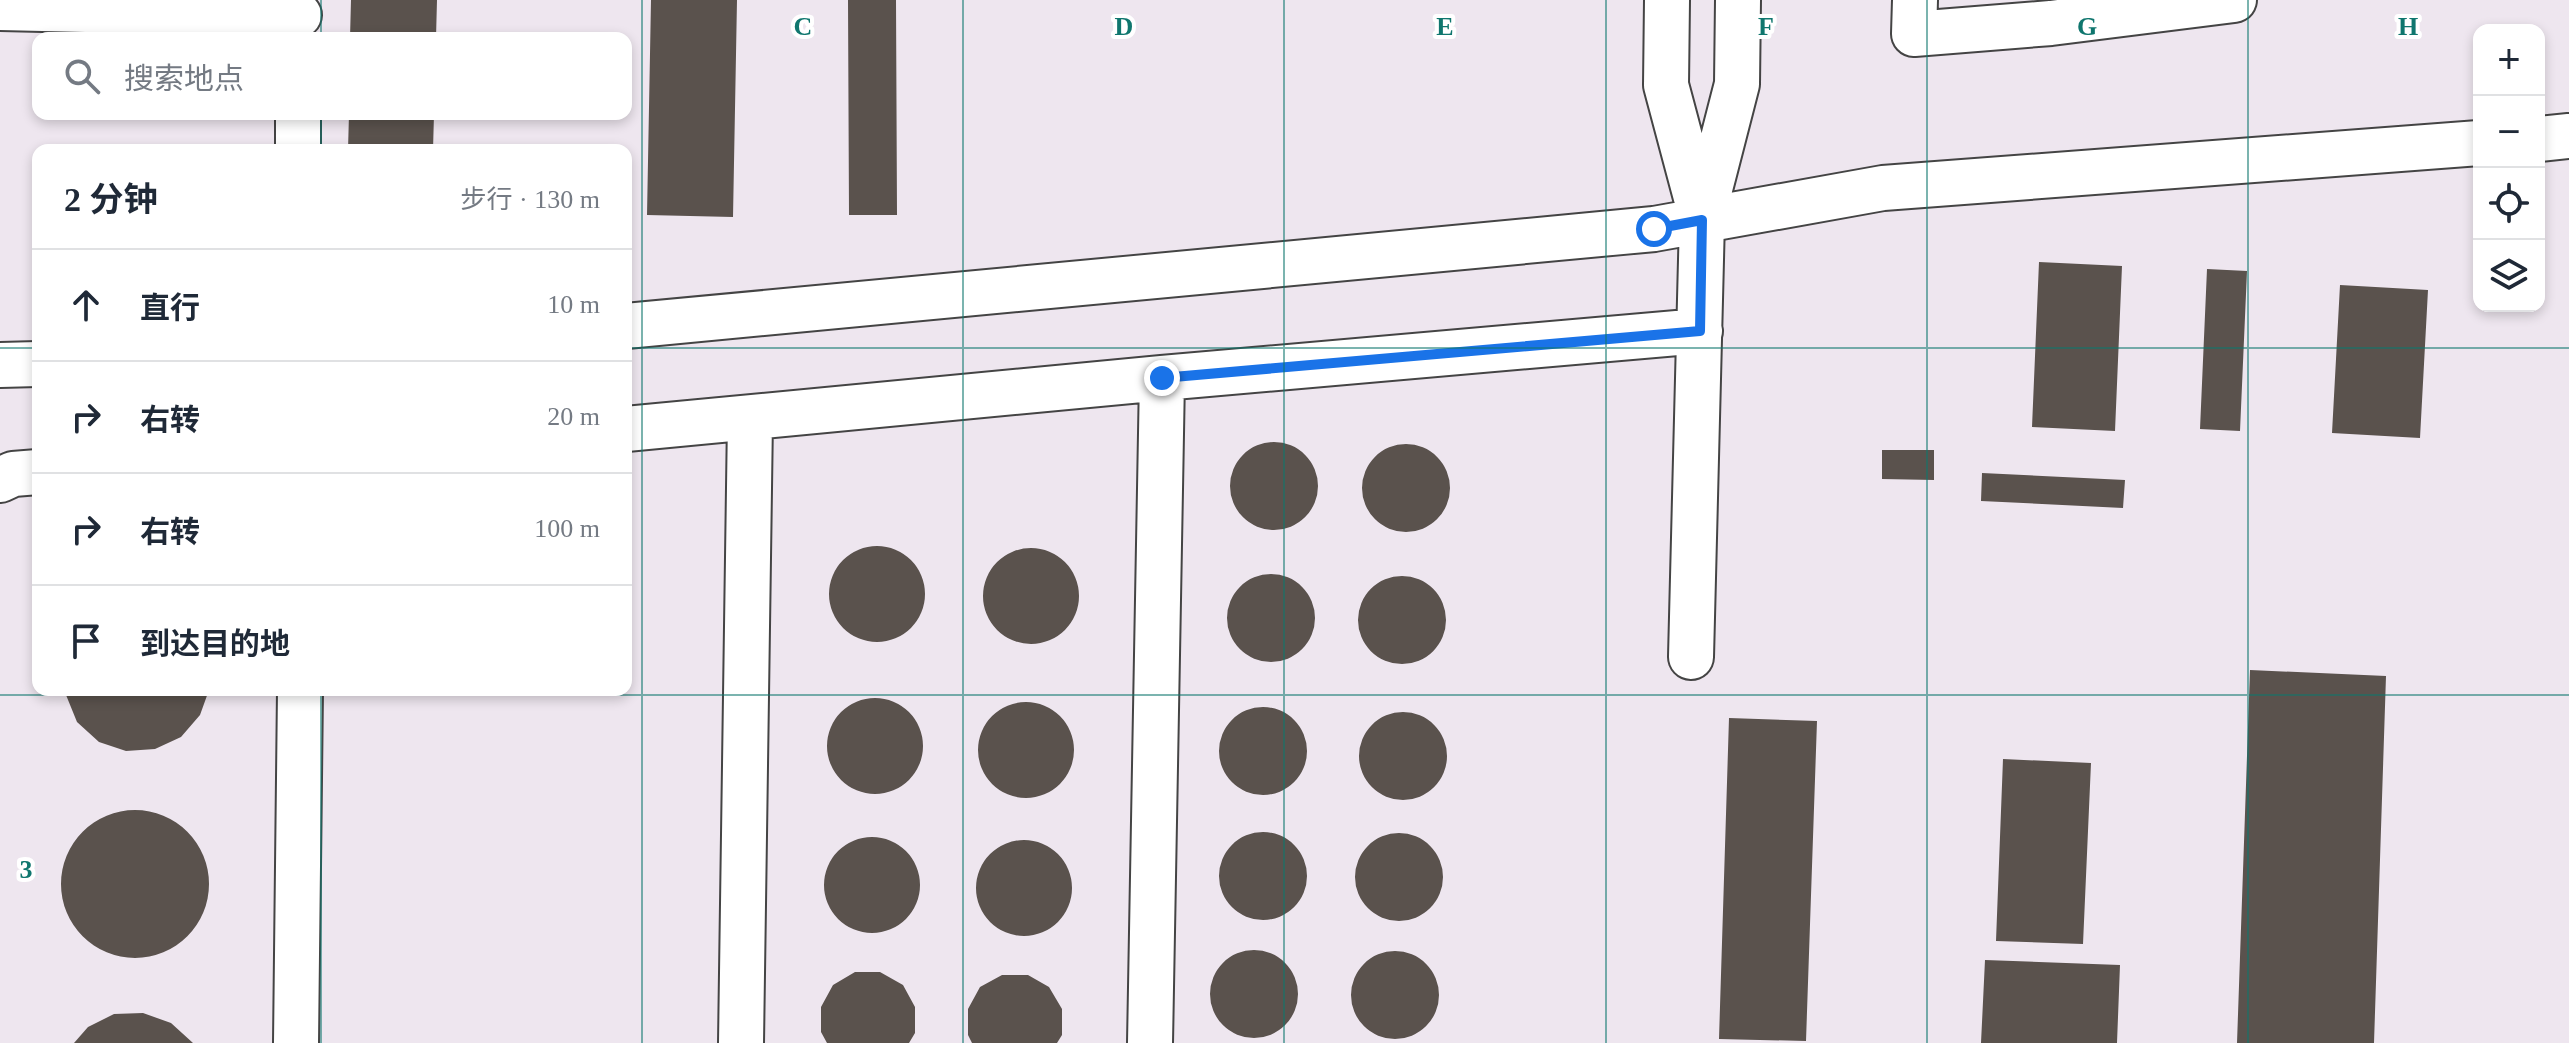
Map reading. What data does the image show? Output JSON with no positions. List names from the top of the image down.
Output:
{
  "page": {
    "map_buttons": ["+", "−"],
    "search": "搜索地点",
    "heading": ["2 分钟", "步行 · 130 m"],
    "list": [
      ["直行", "10 m"],
      ["右转", "20 m"],
      ["右转", "100 m"],
      "到达目的地"
    ]
  },
  "grid": {
    "columns": [
      "C",
      "D",
      "E",
      "F",
      "G",
      "H"
    ],
    "rows": ["3"]
  }
}
